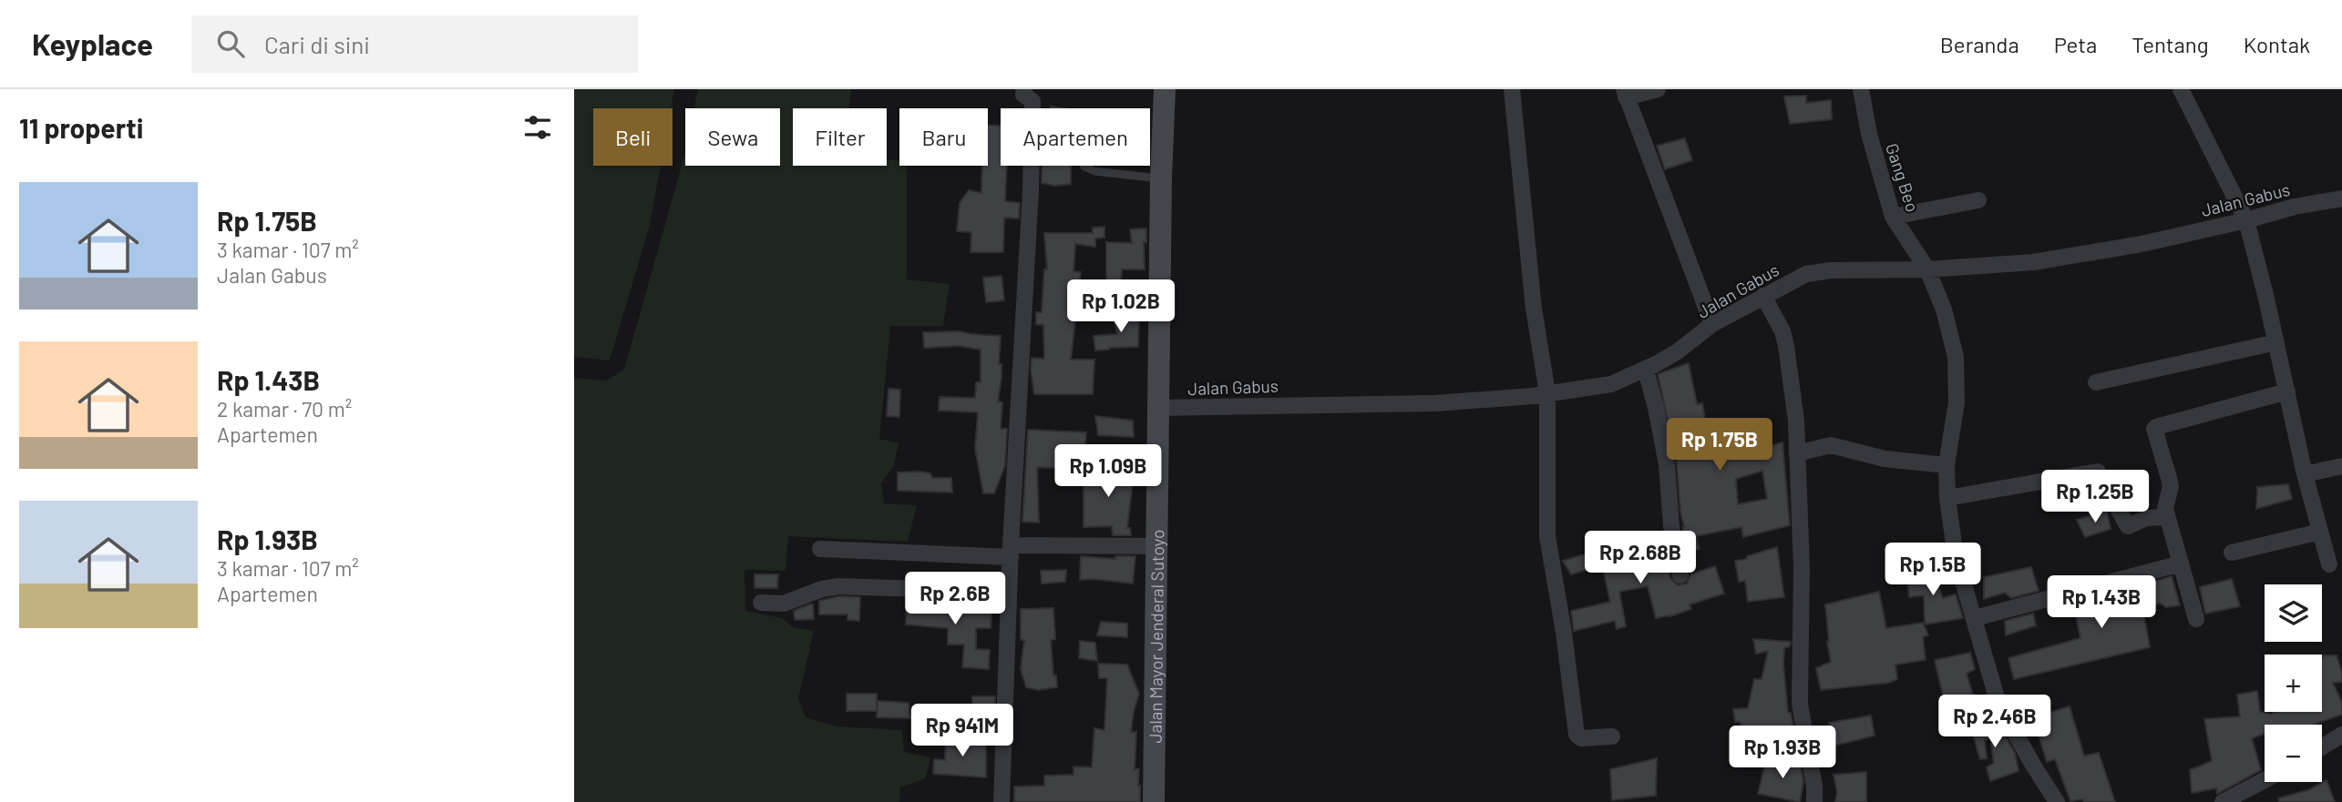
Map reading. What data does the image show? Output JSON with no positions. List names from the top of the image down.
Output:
{
  "streets": {
    "main road": ["Jalan Mayor Jenderal Sutoyo"],
    "street": ["Gang Beo", "Jalan Gabus"]
  },
  "crossings": [
    ["Gang Beo", "Jalan Gabus"],
    ["Jalan Gabus", "Jalan Mayor Jenderal Sutoyo"]
  ],
  "page": {
    "header": "Keyplace",
    "search": "Cari di sini",
    "nav": [
      "Beranda",
      "Peta",
      "Tentang",
      "Kontak"
    ],
    "heading": "11 properti",
    "chip": [
      "Beli",
      "Sewa",
      "Filter",
      "Baru",
      "Apartemen"
    ],
    "list": [
      {
        "name": "Rp 1.75B",
        "note": "3 kamar · 107 m² · Jalan Gabus"
      },
      {
        "name": "Rp 1.43B",
        "note": "2 kamar · 70 m² · Apartemen"
      },
      {
        "name": "Rp 1.93B",
        "note": "3 kamar · 107 m² · Apartemen"
      }
    ],
    "price": [
      "Rp 1.02B",
      "Rp 1.75B",
      "Rp 1.09B",
      "Rp 1.25B",
      "Rp 2.68B",
      "Rp 1.5B",
      "Rp 2.6B",
      "Rp 1.43B",
      "Rp 2.46B",
      "Rp 941M",
      "Rp 1.93B"
    ],
    "map_buttons": ["+", "−"]
  }
}
